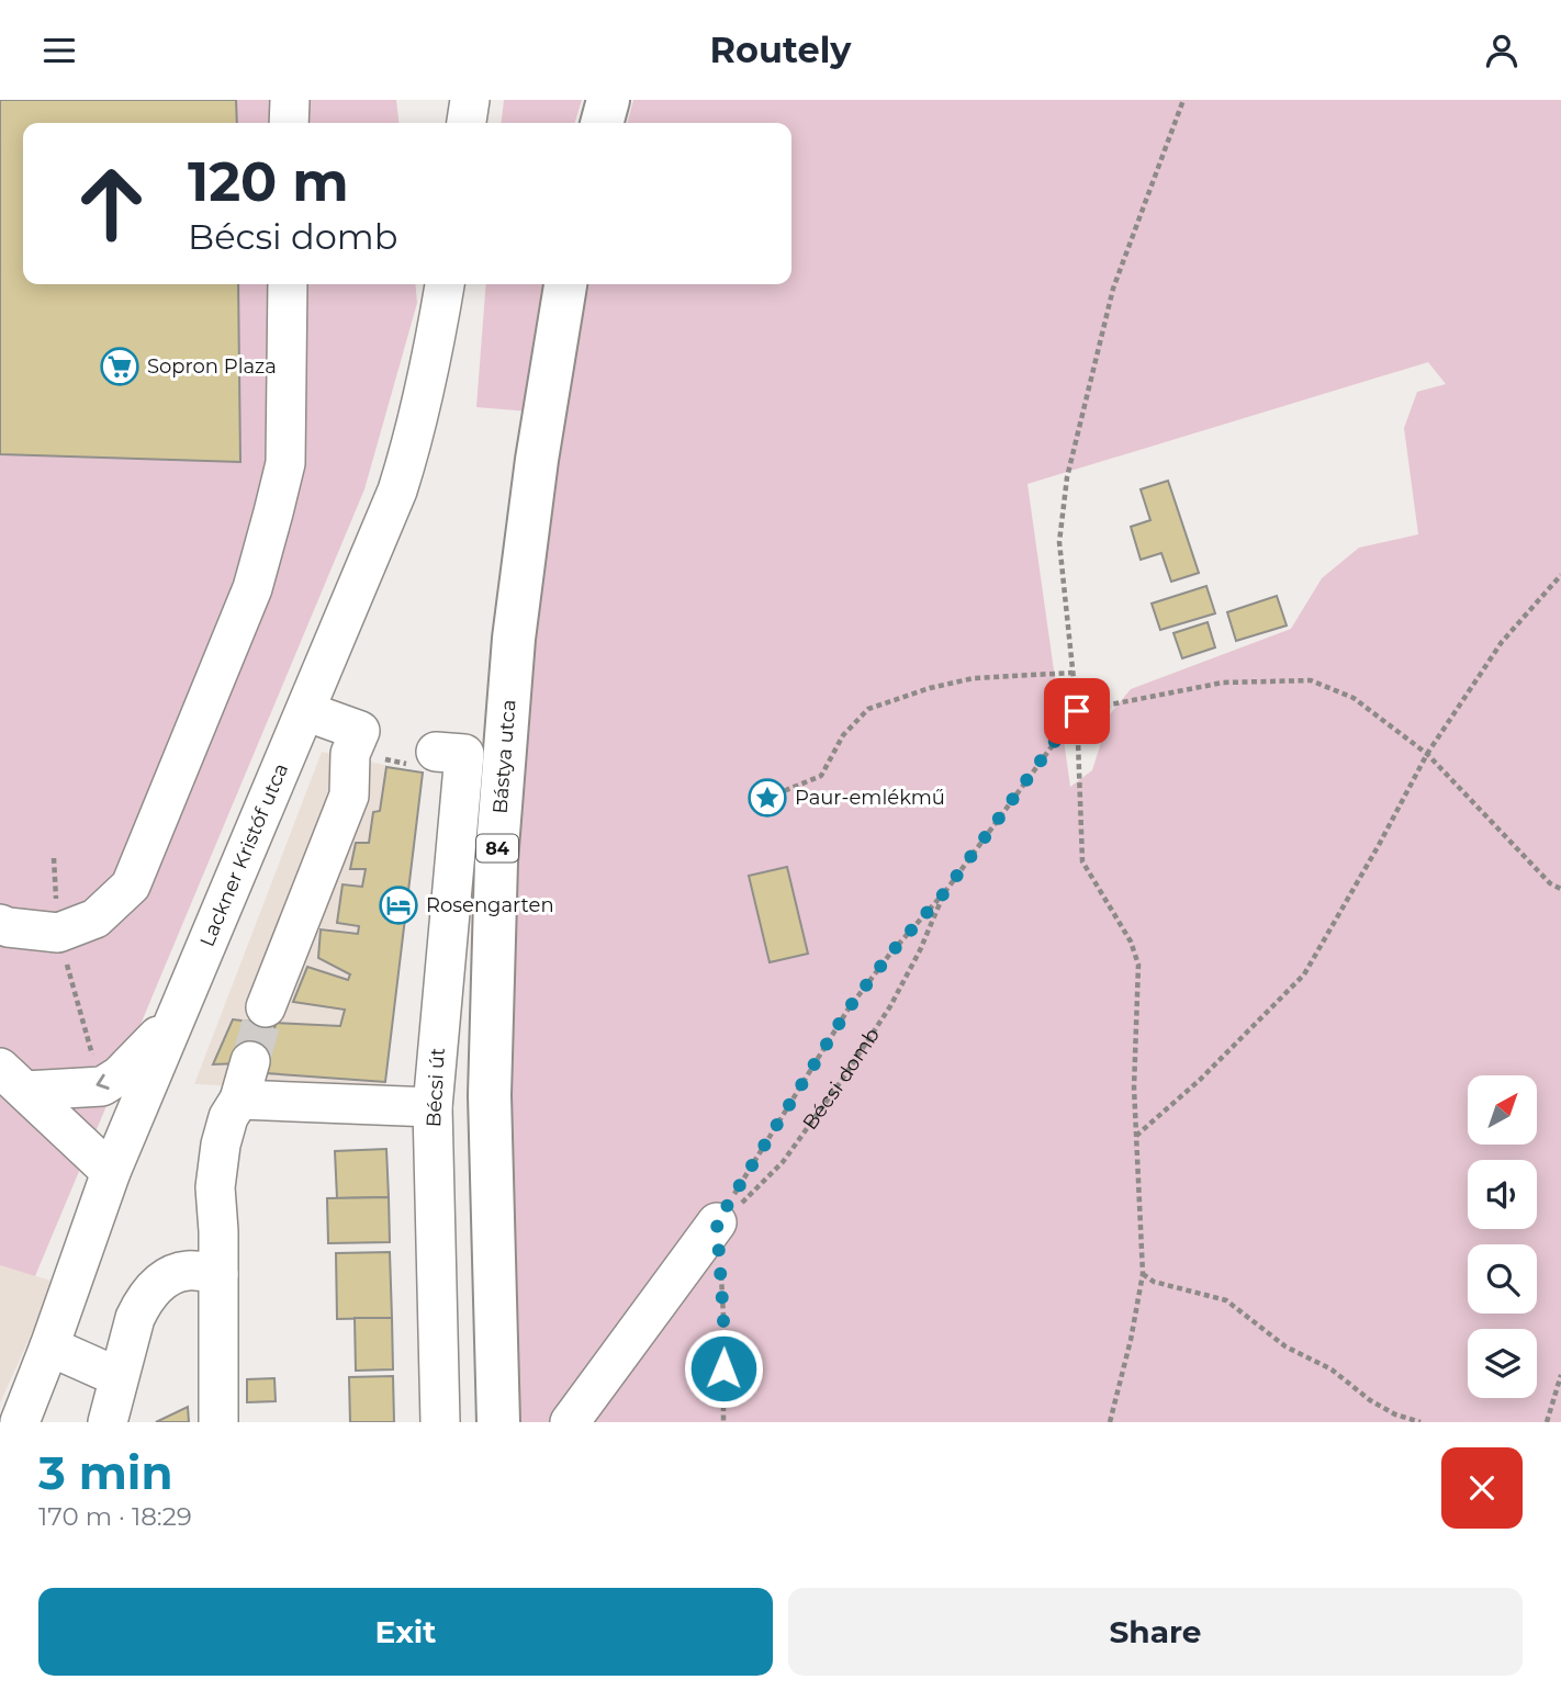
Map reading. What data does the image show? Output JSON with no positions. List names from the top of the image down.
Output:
{
  "streets": {
    "main road": ["Bástya utca", "84"],
    "street": ["Lackner Kristóf utca", "Bécsi út"],
    "path": ["Bécsi domb"]
  },
  "places": {
    "supermarket": ["Sopron Plaza"],
    "place": ["Paur-emlékmű"],
    "hotel": ["Rosengarten"]
  },
  "north": "top right",
  "page": {
    "header": "Routely",
    "turn": ["120 m", "Bécsi domb"],
    "heading": ["3 min", "170 m · 18:29"],
    "buttons": ["Exit", "Share"]
  }
}
